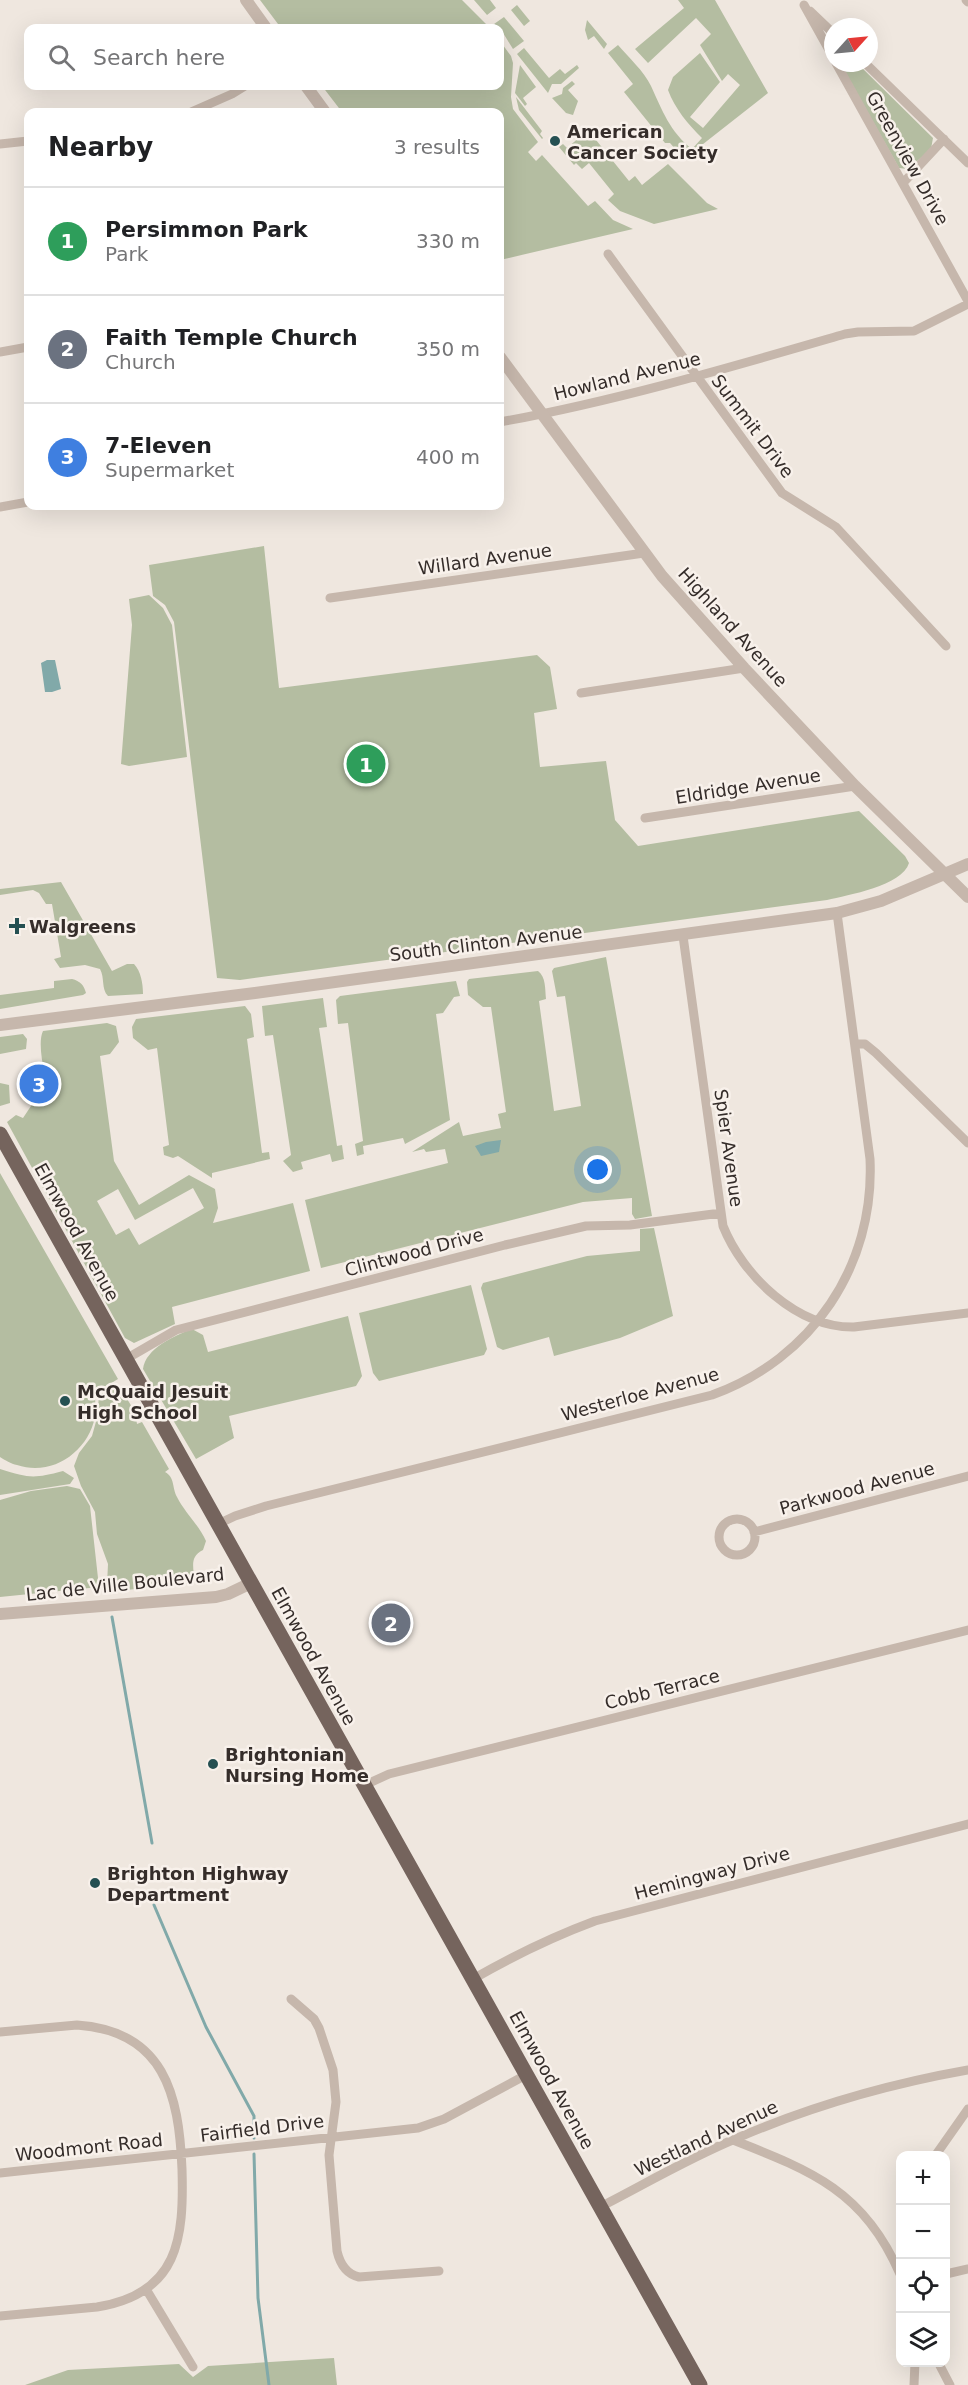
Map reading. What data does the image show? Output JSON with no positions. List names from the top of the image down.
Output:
{
  "streets": {
    "main road": ["Elmwood Avenue"],
    "street": [
      "Greenview Drive",
      "Howland Avenue",
      "Summit Drive",
      "Willard Avenue",
      "Highland Avenue",
      "Eldridge Avenue",
      "South Clinton Avenue",
      "Spier Avenue",
      "Clintwood Drive",
      "Westerloe Avenue",
      "Parkwood Avenue",
      "Lac de Ville Boulevard",
      "Cobb Terrace",
      "Hemingway Drive",
      "Fairfield Drive",
      "Westland Avenue",
      "Woodmont Road"
    ]
  },
  "crossings": [
    ["Greenview Drive", "Howland Avenue"],
    ["Howland Avenue", "Summit Drive"],
    ["Howland Avenue", "Highland Avenue"],
    ["Willard Avenue", "Highland Avenue"],
    ["Highland Avenue", "Eldridge Avenue"],
    ["Highland Avenue", "South Clinton Avenue"],
    ["South Clinton Avenue", "Spier Avenue"],
    ["South Clinton Avenue", "Westerloe Avenue"],
    ["Spier Avenue", "Clintwood Drive"],
    ["Spier Avenue", "Westerloe Avenue"],
    ["Elmwood Avenue", "Clintwood Drive"],
    ["Elmwood Avenue", "Westerloe Avenue"],
    ["Elmwood Avenue", "Lac de Ville Boulevard"],
    ["Elmwood Avenue", "Cobb Terrace"],
    ["Elmwood Avenue", "Hemingway Drive"],
    ["Elmwood Avenue", "Fairfield Drive"],
    ["Elmwood Avenue", "Westland Avenue"],
    ["Fairfield Drive", "Woodmont Road"]
  ],
  "places": {
    "other": [
      "American Cancer Society",
      "McQuaid Jesuit High School",
      "Brightonian Nursing Home",
      "Brighton Highway Department"
    ],
    "health": ["Walgreens"]
  },
  "north": "top right",
  "page": {
    "search": "Search here",
    "heading": ["Nearby", "3 results"],
    "list": [
      {
        "mark": "1",
        "name": "Persimmon Park",
        "note": "Park",
        "value": "330 m"
      },
      {
        "mark": "2",
        "name": "Faith Temple Church",
        "note": "Church",
        "value": "350 m"
      },
      {
        "mark": "3",
        "name": "7-Eleven",
        "note": "Supermarket",
        "value": "400 m"
      }
    ],
    "pins": ["1", "3", "2"],
    "map_buttons": ["+", "−"]
  }
}
